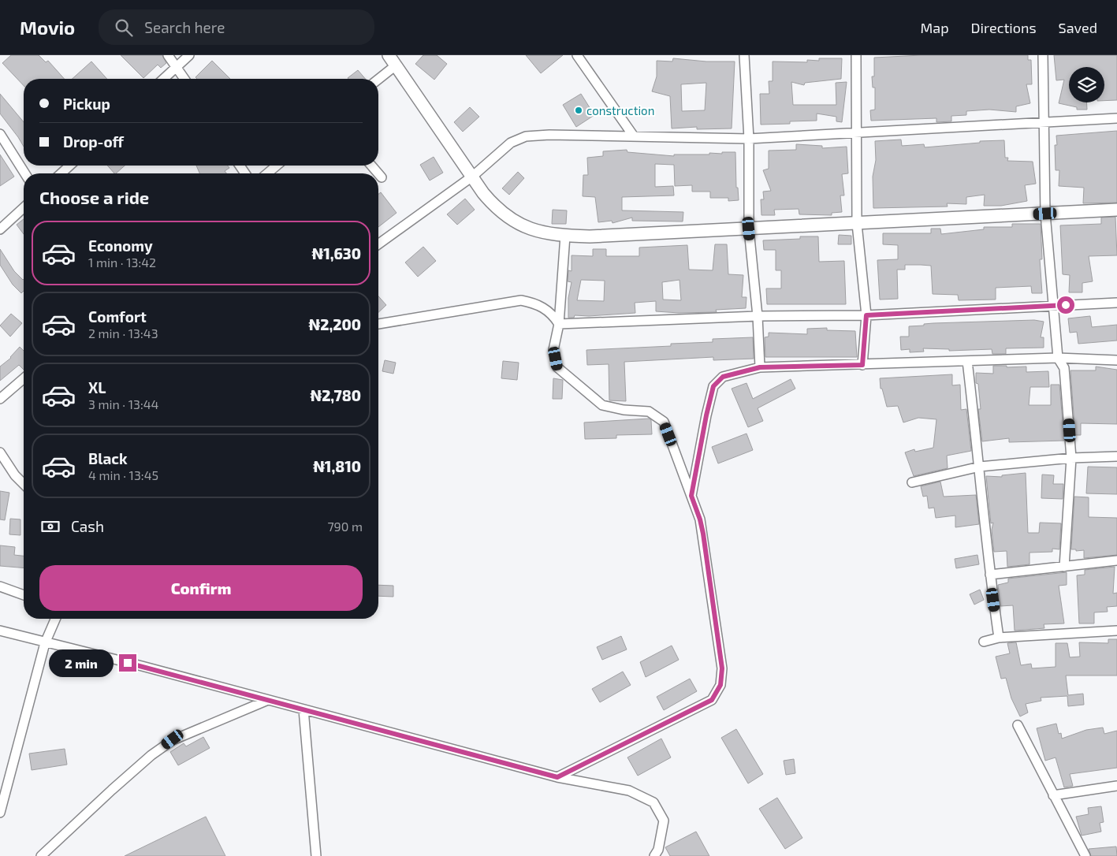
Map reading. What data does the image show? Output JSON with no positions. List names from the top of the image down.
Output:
{
  "places": ["construction"],
  "page": {
    "header": "Movio",
    "search": "Search here",
    "nav": ["Map", "Directions", "Saved"],
    "banner": ["Pickup", "Drop-off"],
    "heading": "Choose a ride",
    "list": [
      {
        "name": "Economy",
        "note": "1 min · 13:42",
        "value": "₦1,630"
      },
      {
        "name": "Comfort",
        "note": "2 min · 13:43",
        "value": "₦2,200"
      },
      {
        "name": "XL",
        "note": "3 min · 13:44",
        "value": "₦2,780"
      },
      {
        "name": "Black",
        "note": "4 min · 13:45",
        "value": "₦1,810"
      }
    ],
    "pay": ["Cash", "790 m"],
    "buttons": "Confirm",
    "bubble": "2 min"
  }
}
